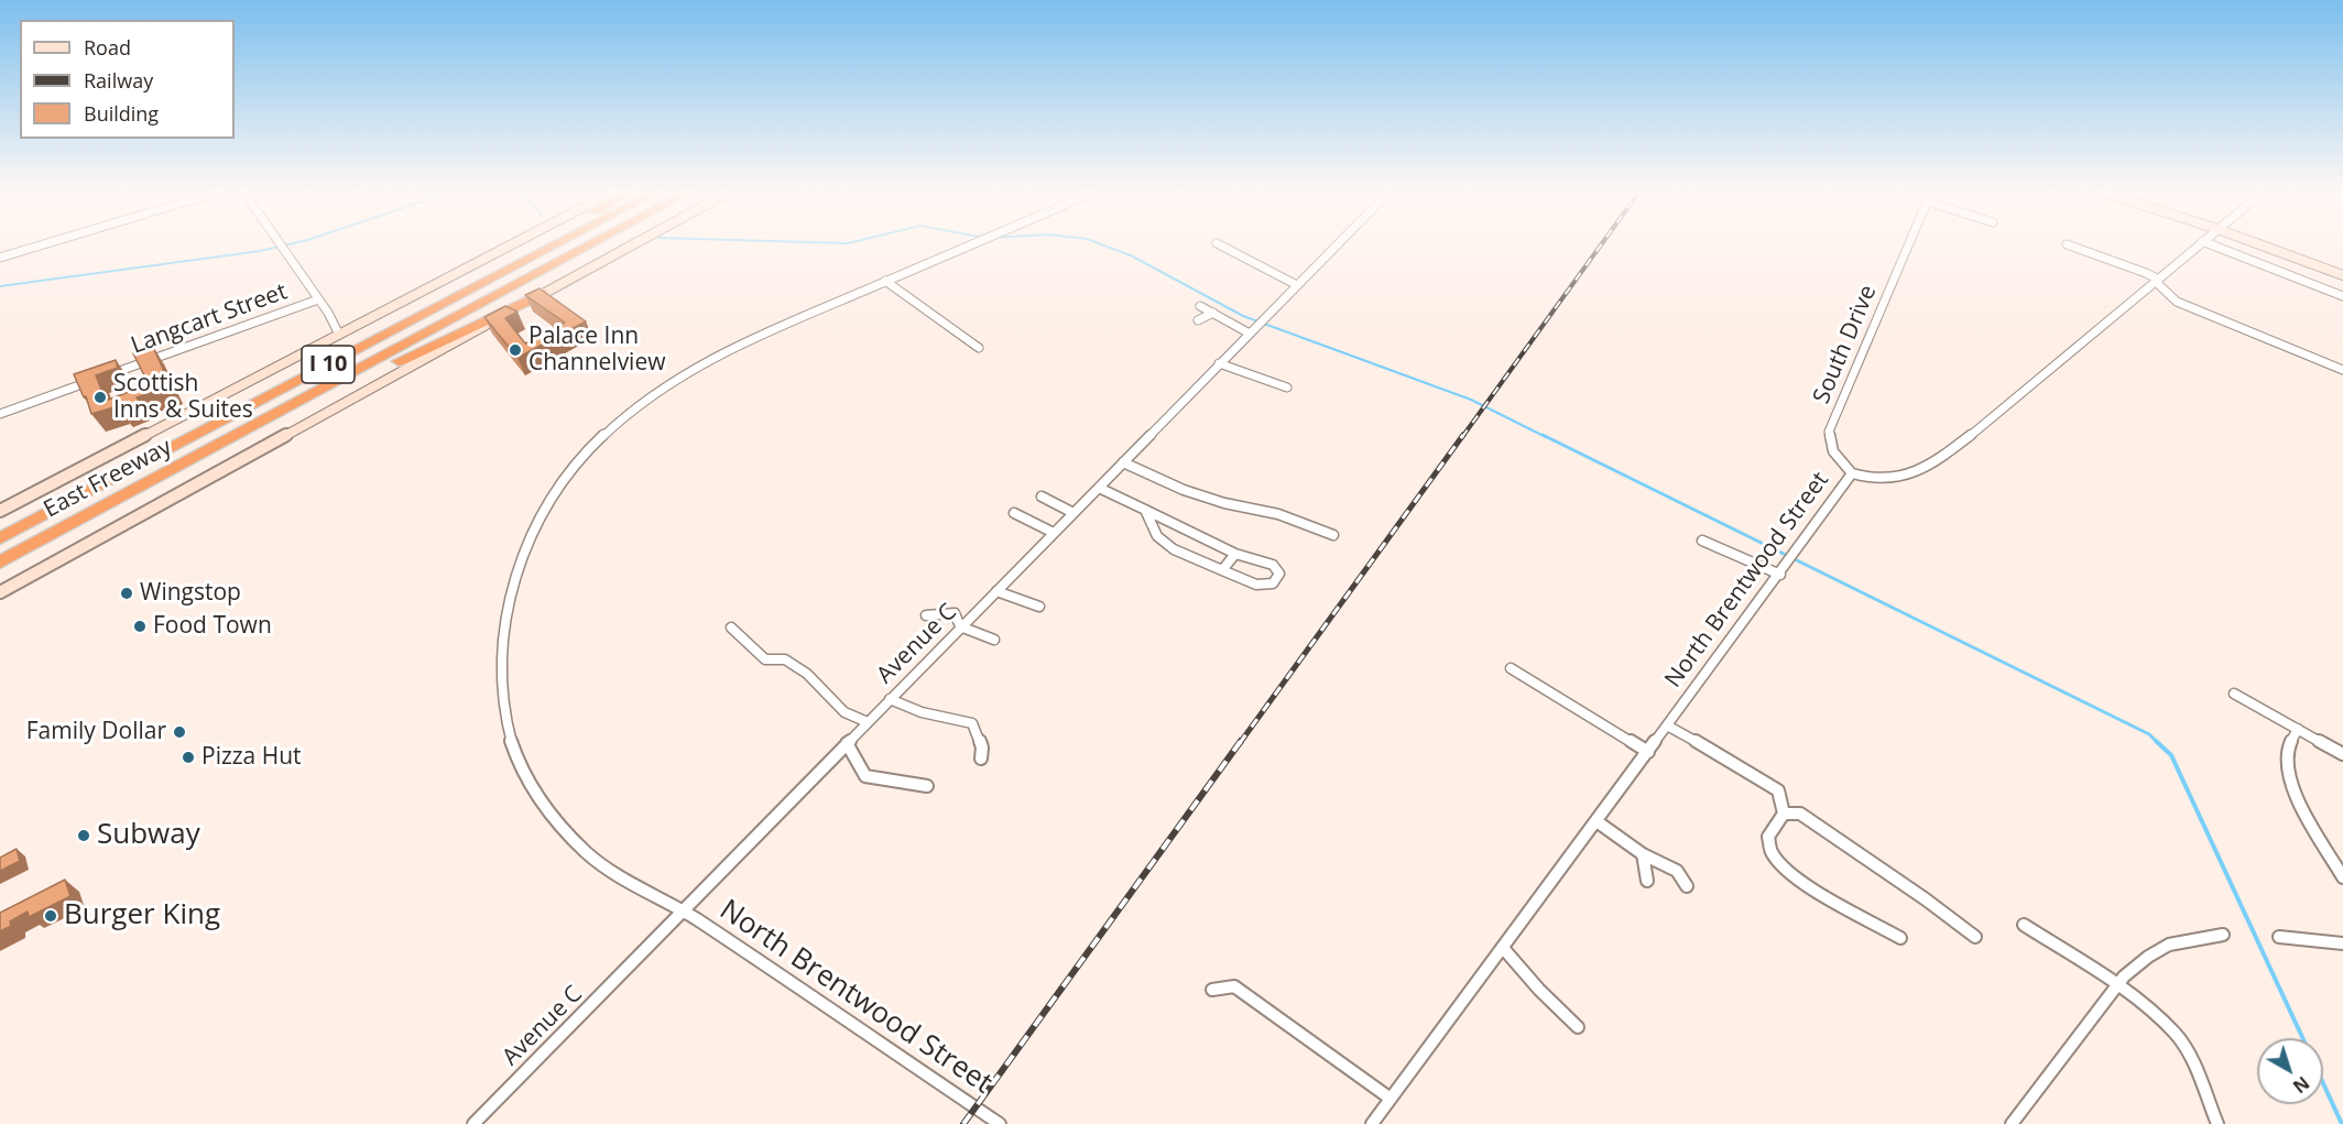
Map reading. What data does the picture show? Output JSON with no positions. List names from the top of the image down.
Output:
{
  "streets": {
    "highway": ["I 10", "East Freeway"],
    "street": [
      "Langcart Street",
      "South Drive",
      "North Brentwood Street",
      "Avenue C"
    ]
  },
  "crossings": [
    ["South Drive", "North Brentwood Street"],
    ["North Brentwood Street", "Avenue C"]
  ],
  "places": [
    "Palace Inn Channelview",
    "Scottish Inns & Suites",
    "Wingstop",
    "Food Town",
    "Family Dollar",
    "Pizza Hut",
    "Subway",
    "Burger King"
  ],
  "legend": ["Road", "Railway", "Building"],
  "north": "bottom right"
}
